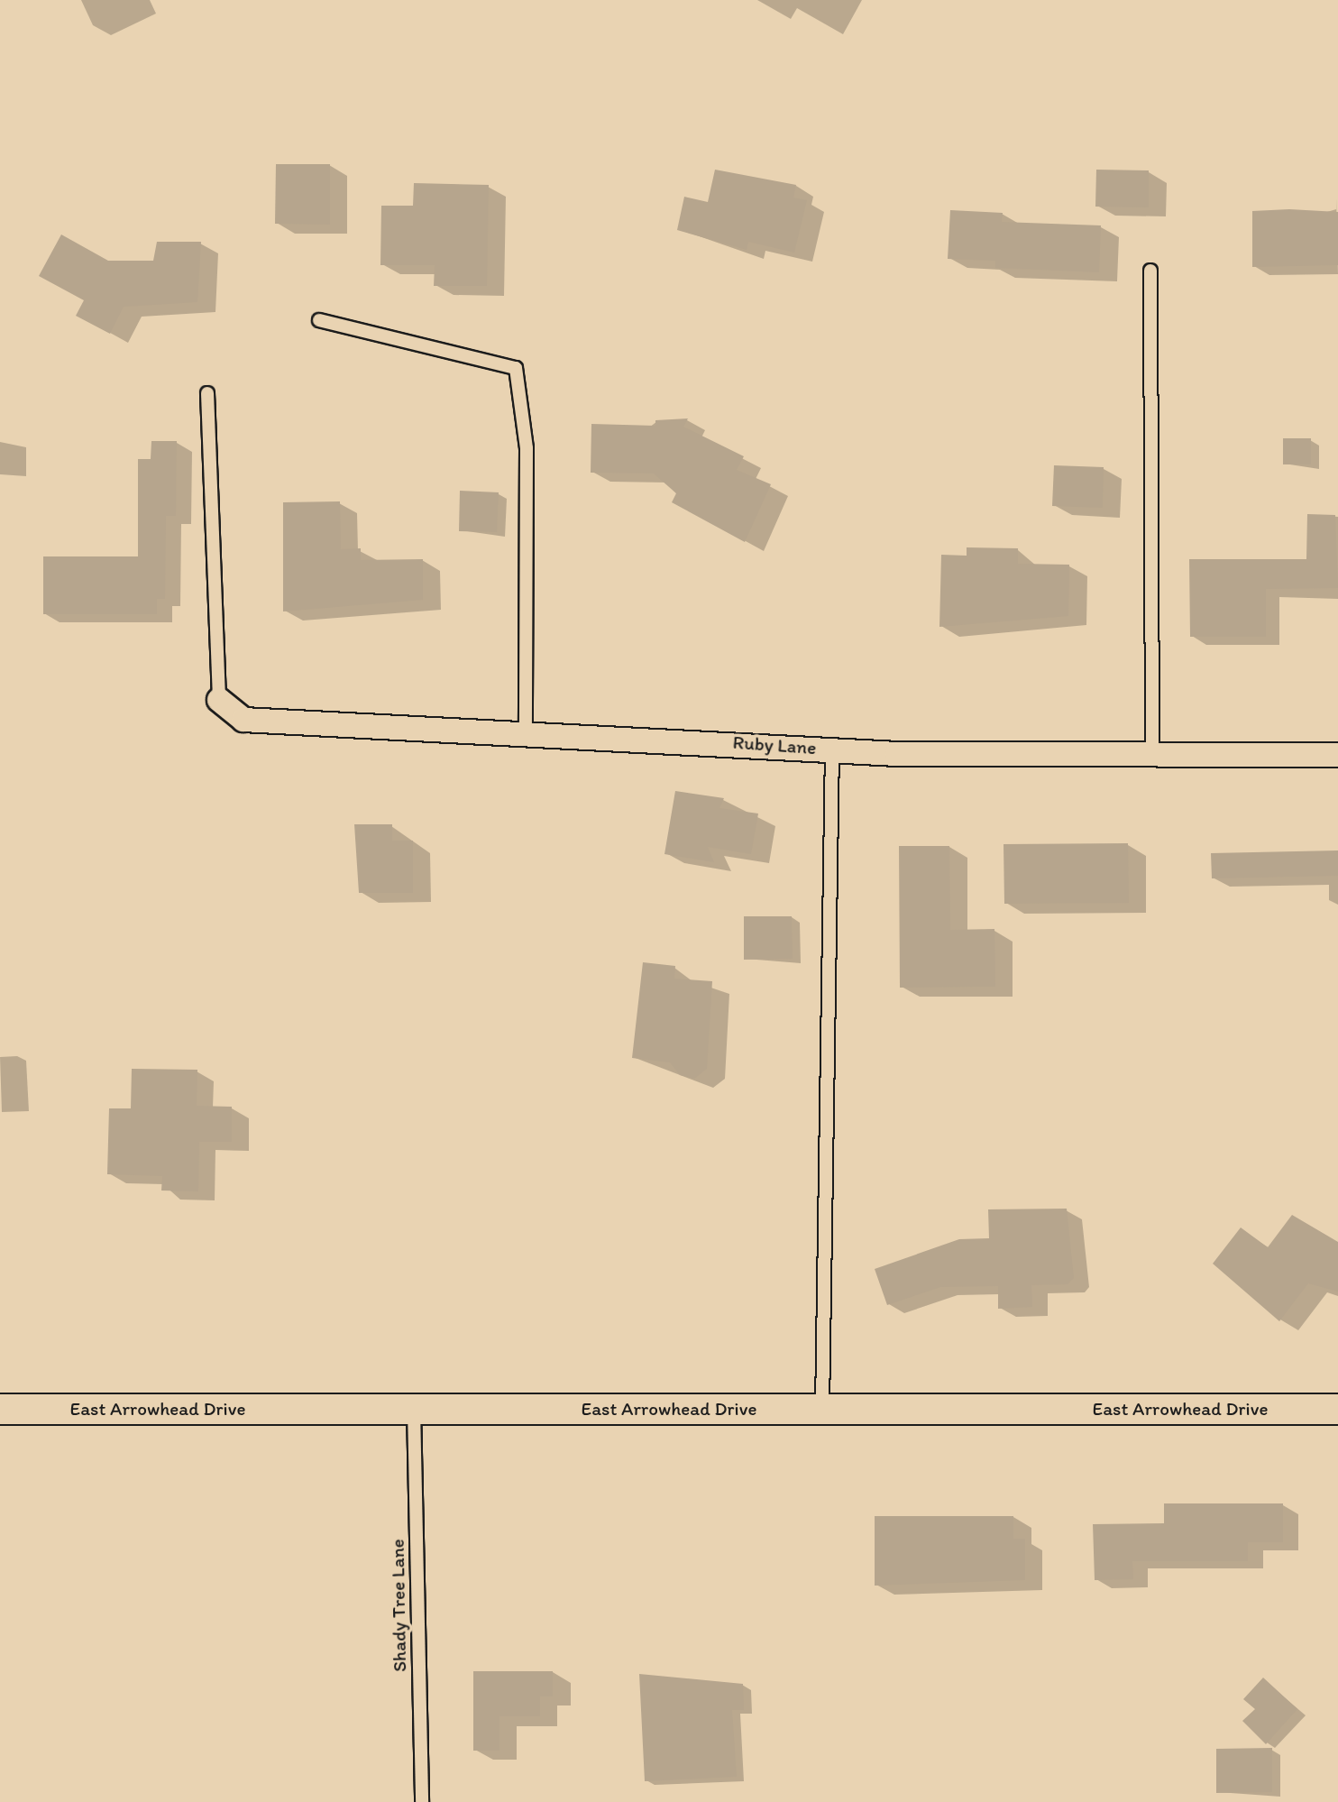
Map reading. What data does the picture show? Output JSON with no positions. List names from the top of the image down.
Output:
{
  "streets": {
    "street": ["Ruby Lane", "East Arrowhead Drive"],
    "lane": ["Shady Tree Lane"]
  },
  "crossings": [
    ["East Arrowhead Drive", "Shady Tree Lane"]
  ]
}
